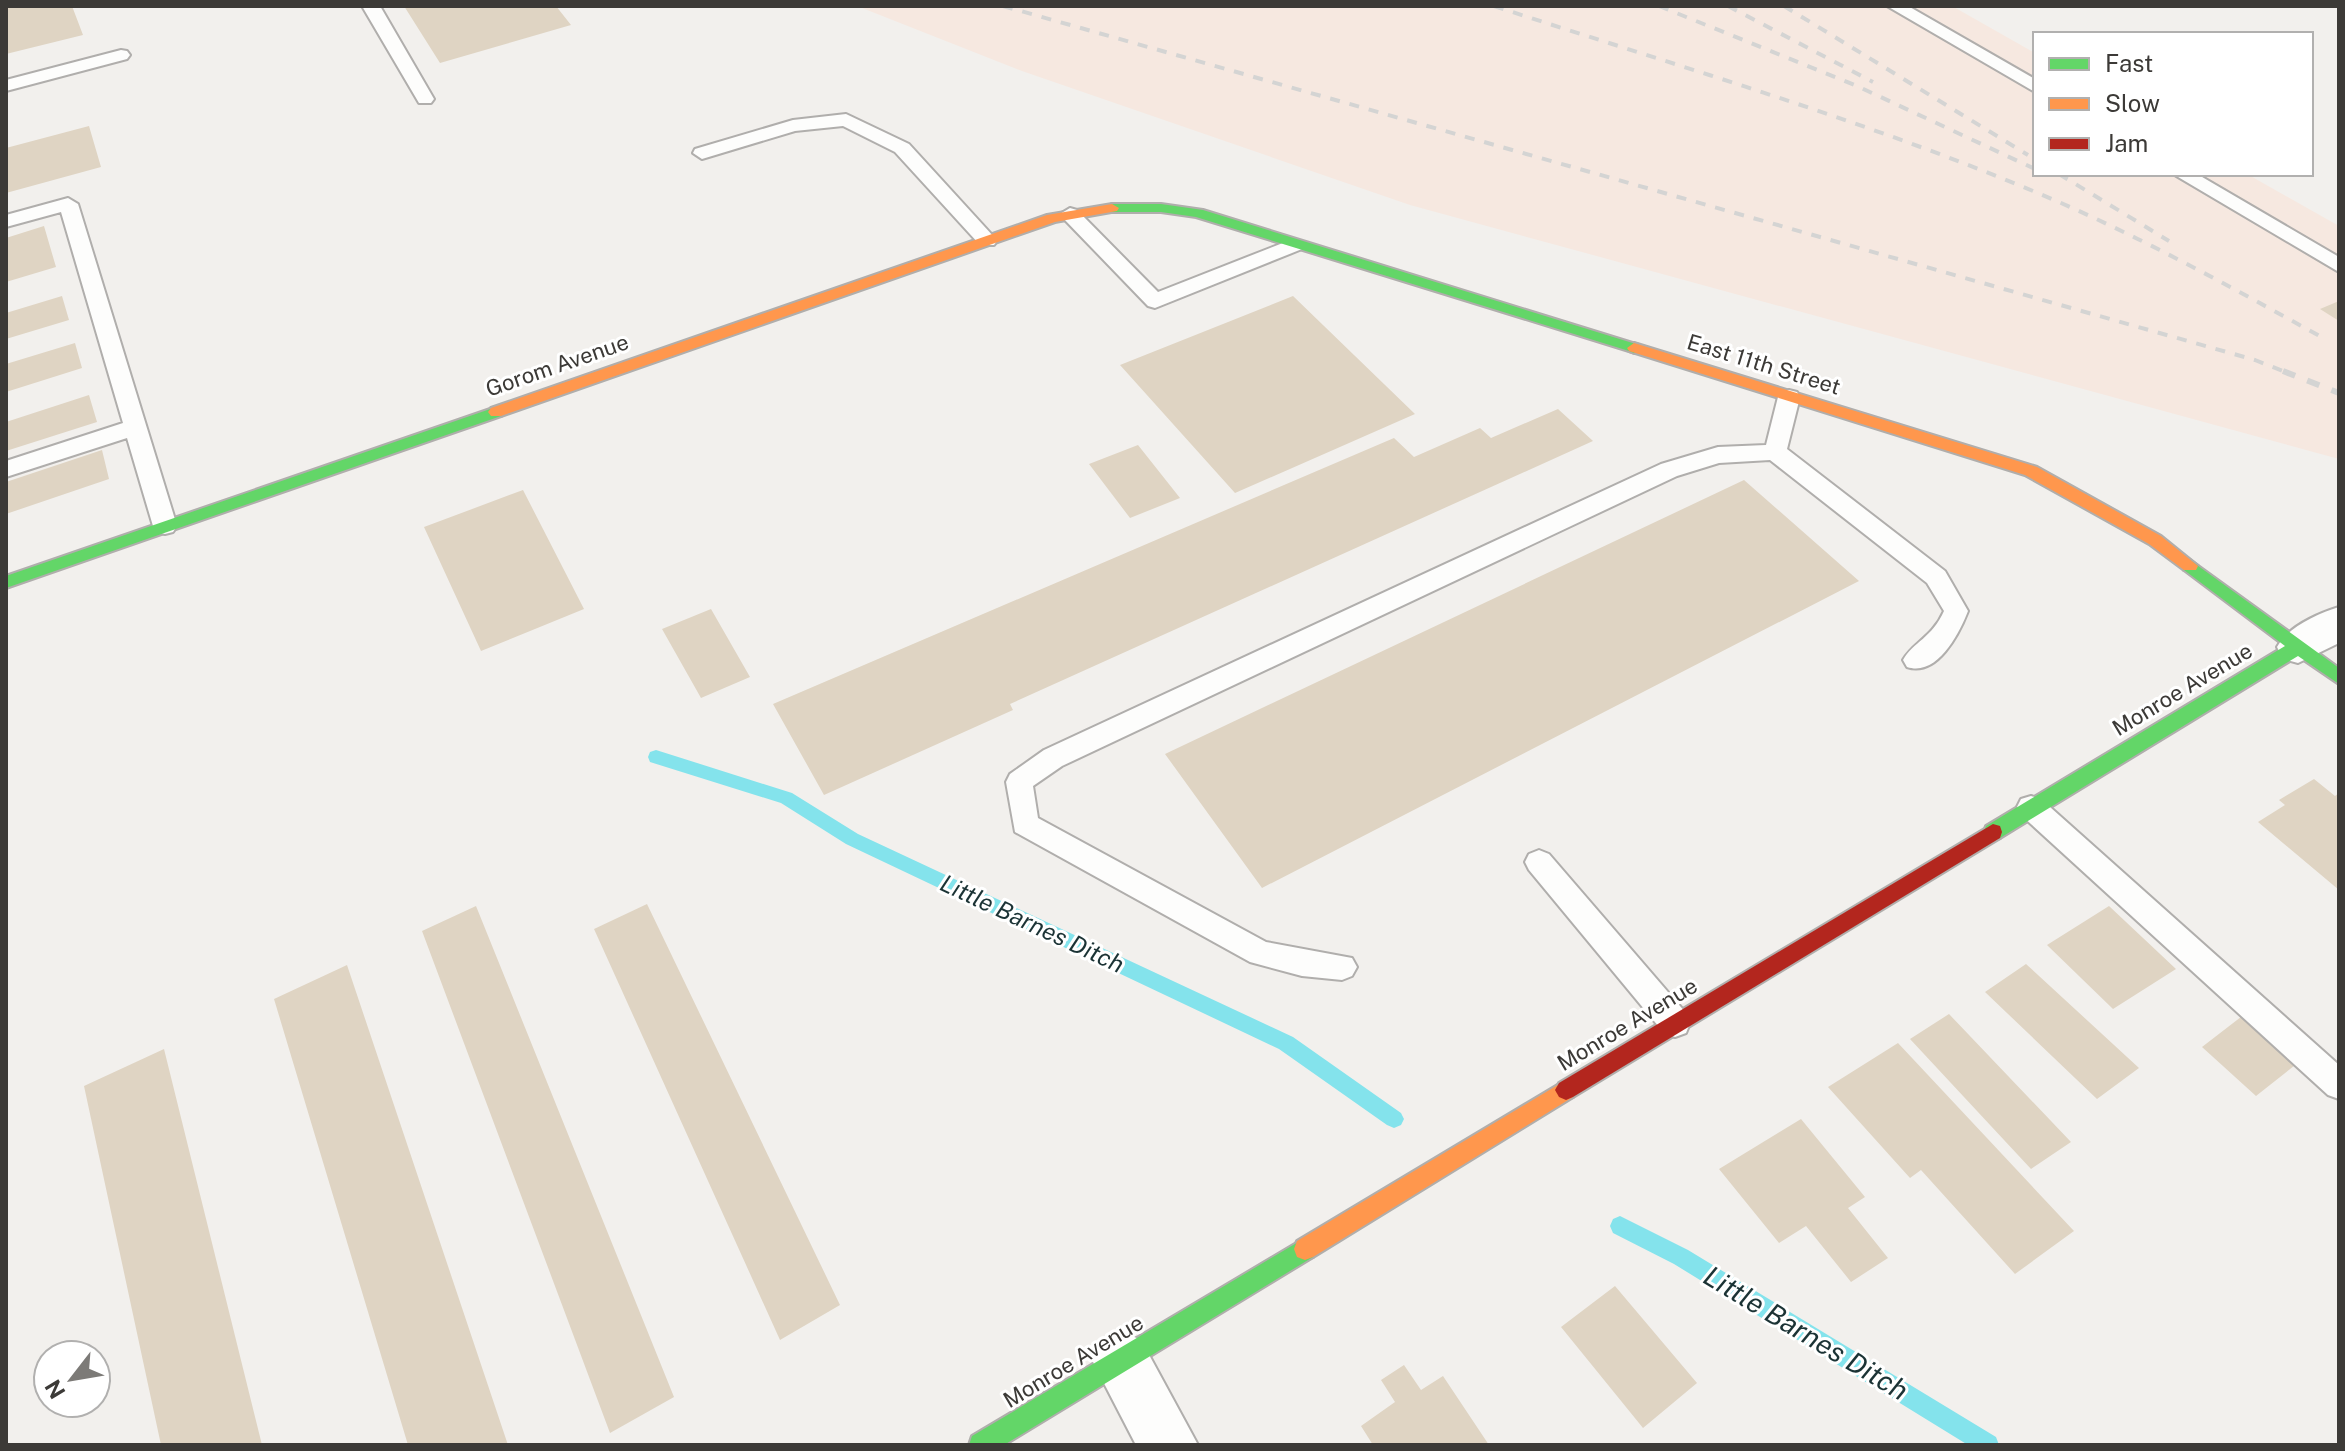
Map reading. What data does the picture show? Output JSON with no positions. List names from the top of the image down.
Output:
{
  "streets": {
    "street": ["East 11th Street", "Gorom Avenue", "Monroe Avenue"]
  },
  "crossings": [
    ["East 11th Street", "Gorom Avenue"],
    ["East 11th Street", "Monroe Avenue"]
  ],
  "water": ["Little Barnes Ditch"],
  "legend": ["Fast", "Slow", "Jam"],
  "north": "bottom left"
}
